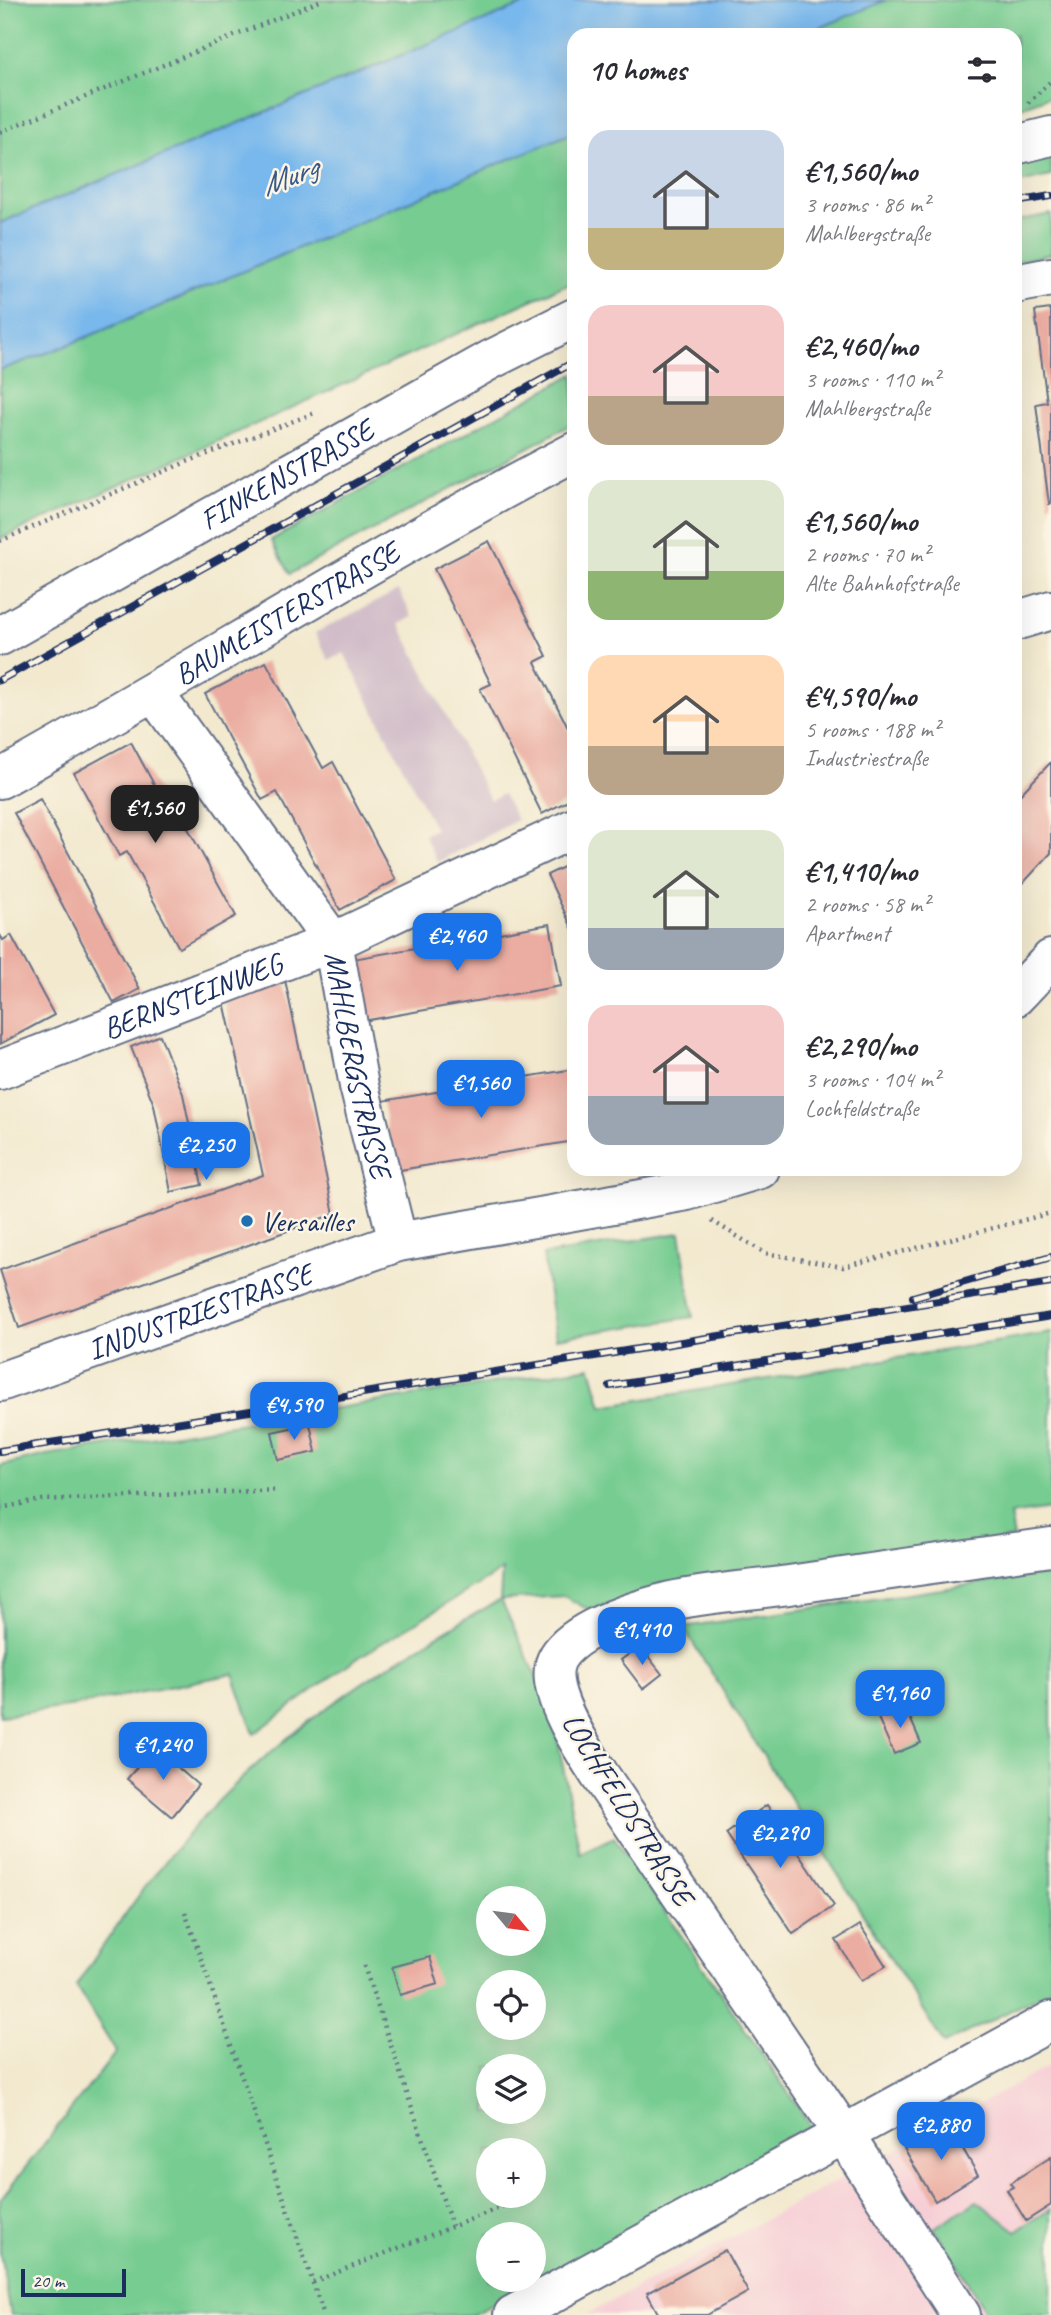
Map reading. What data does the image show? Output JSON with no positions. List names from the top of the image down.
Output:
{
  "streets": {
    "street": [
      "FINKENSTRASSE",
      "BAUMEISTERSTRASSE",
      "BERNSTEINWEG",
      "MAHLBERGSTRASSE",
      "INDUSTRIESTRASSE",
      "LOCHFELDSTRASSE"
    ]
  },
  "crossings": [
    ["BAUMEISTERSTRASSE", "MAHLBERGSTRASSE"],
    ["BERNSTEINWEG", "MAHLBERGSTRASSE"],
    ["MAHLBERGSTRASSE", "INDUSTRIESTRASSE"]
  ],
  "water": ["Murg"],
  "places": ["Versailles"],
  "scale_bar": "20 m",
  "north": "bottom right",
  "page": {
    "heading": "10 homes",
    "list": [
      {
        "name": "€1,560/mo",
        "note": "3 rooms · 86 m² · Mahlbergstraße"
      },
      {
        "name": "€2,460/mo",
        "note": "3 rooms · 110 m² · Mahlbergstraße"
      },
      {
        "name": "€1,560/mo",
        "note": "2 rooms · 70 m² · Alte Bahnhofstraße"
      },
      {
        "name": "€4,590/mo",
        "note": "5 rooms · 188 m² · Industriestraße"
      },
      {
        "name": "€1,410/mo",
        "note": "2 rooms · 58 m² · Apartment"
      },
      {
        "name": "€2,290/mo",
        "note": "3 rooms · 104 m² · Lochfeldstraße"
      }
    ],
    "price": [
      "€1,560",
      "€2,460",
      "€1,560",
      "€2,250",
      "€4,590",
      "€1,410",
      "€1,160",
      "€1,240",
      "€2,290",
      "€2,880"
    ],
    "map_buttons": ["+", "−"],
    "scale": "20 m"
  }
}
